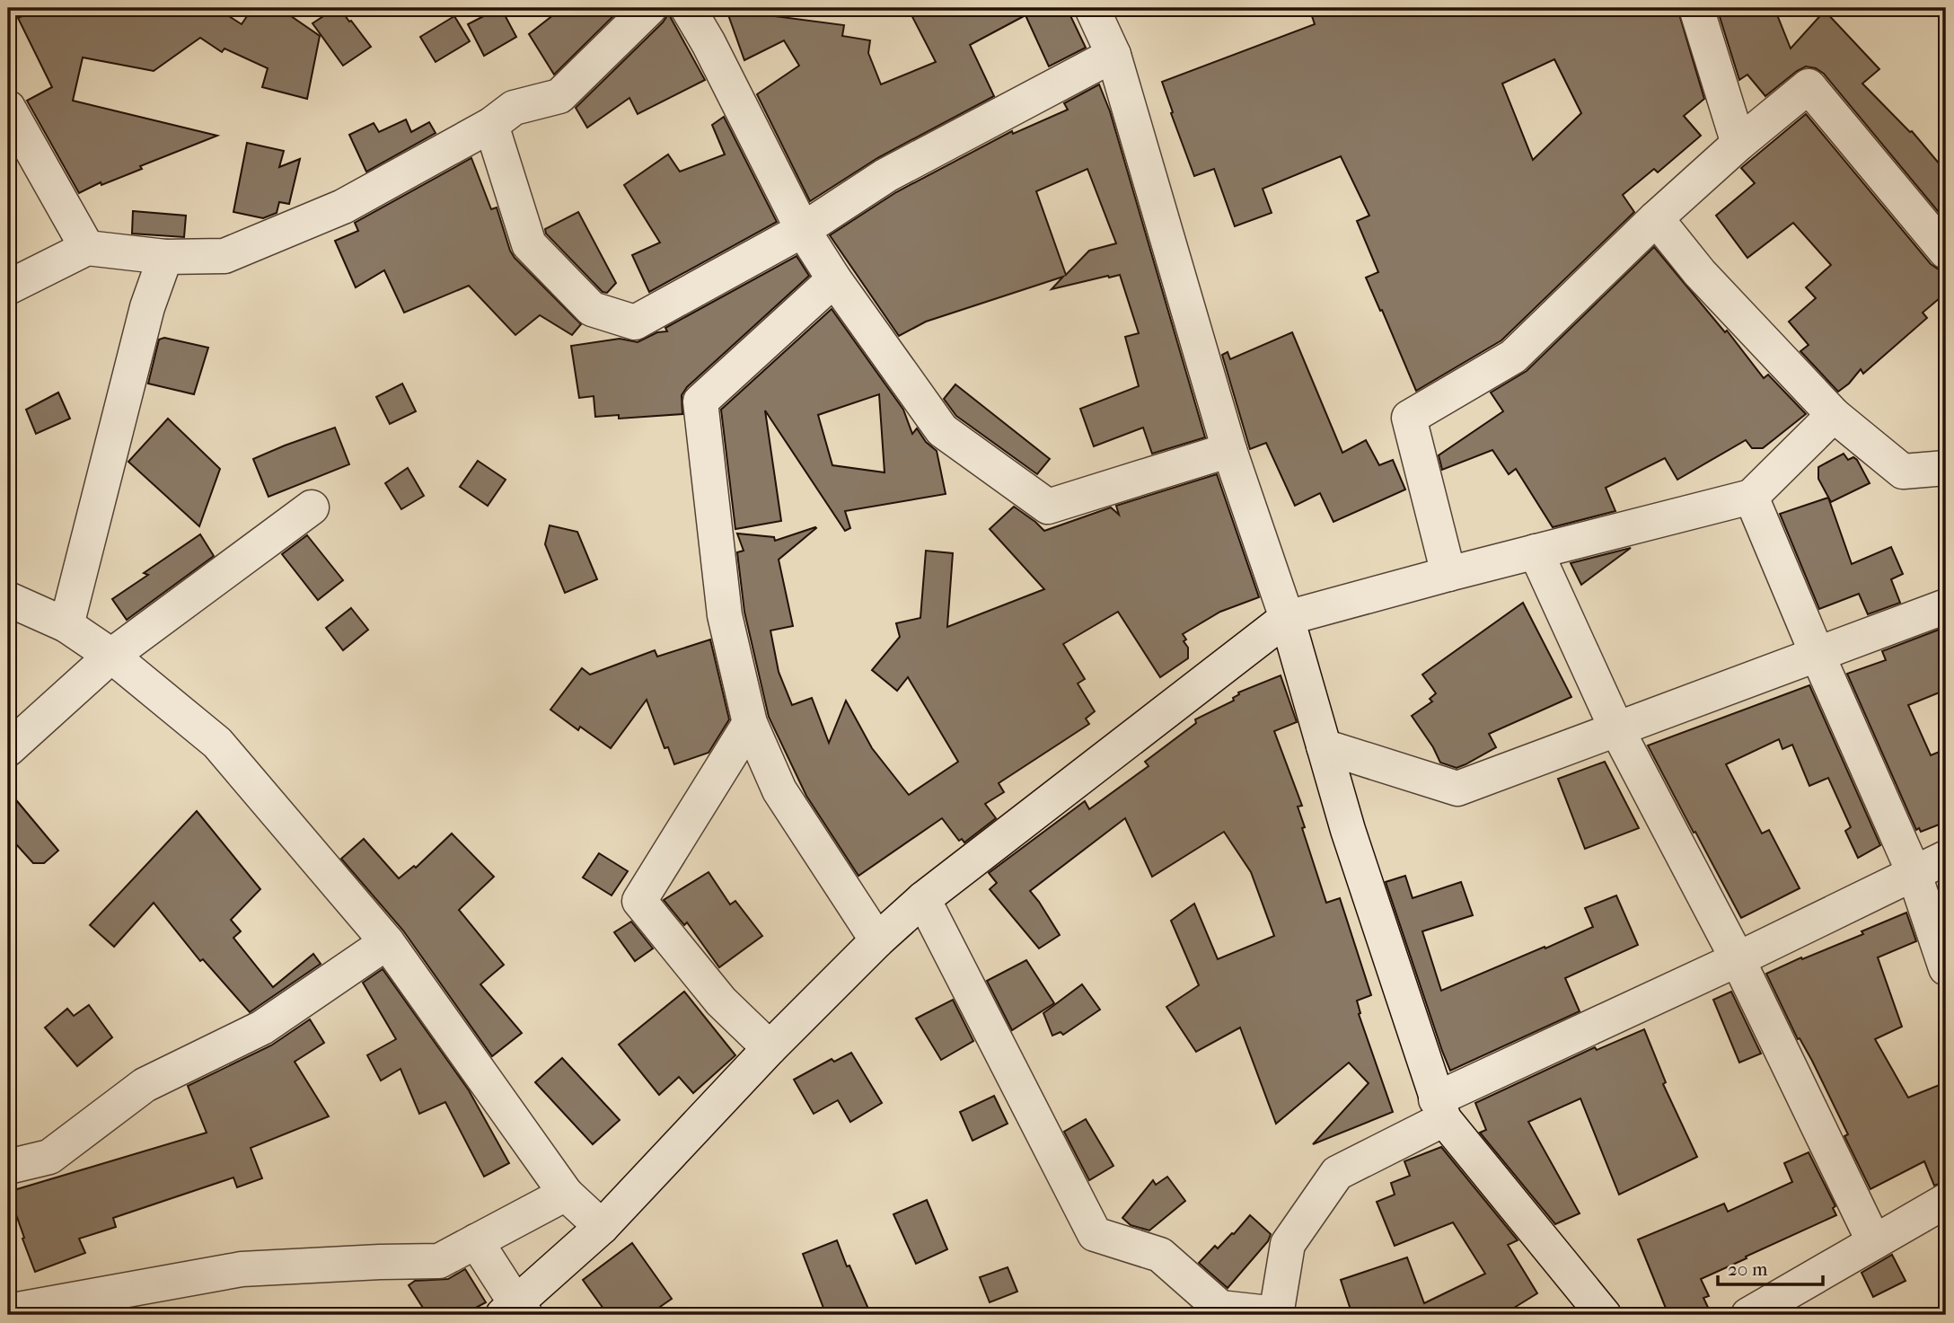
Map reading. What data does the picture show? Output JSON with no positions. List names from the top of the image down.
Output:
{
  "scale_bar": "20 m"
}
